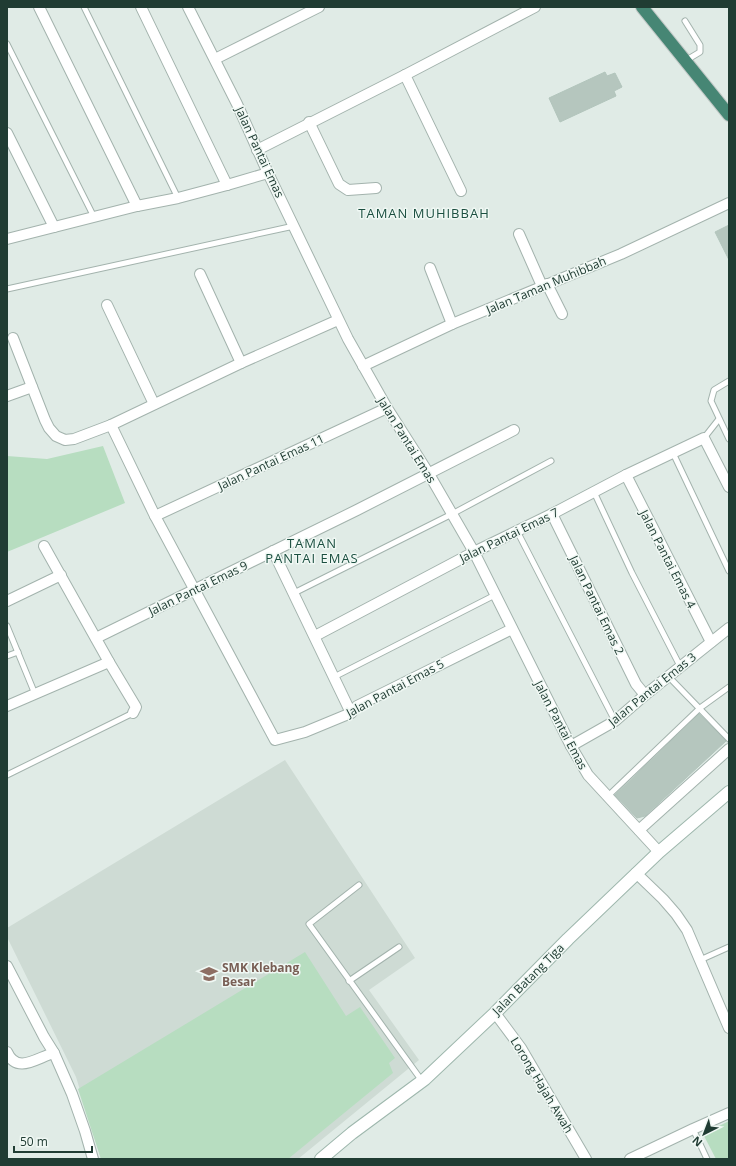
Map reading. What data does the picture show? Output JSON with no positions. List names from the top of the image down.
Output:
{
  "streets": {
    "main road": ["Jalan Batang Tiga"],
    "street": [
      "Jalan Pantai Emas",
      "Jalan Taman Muhibbah",
      "Jalan Pantai Emas 11",
      "Jalan Pantai Emas 7",
      "Jalan Pantai Emas 4",
      "Jalan Pantai Emas 9",
      "Jalan Pantai Emas 2",
      "Jalan Pantai Emas 5",
      "Jalan Pantai Emas 3",
      "Lorong Hajah Awah"
    ]
  },
  "crossings": [
    ["Jalan Pantai Emas", "Jalan Taman Muhibbah"],
    ["Jalan Pantai Emas", "Jalan Pantai Emas 11"],
    ["Jalan Pantai Emas", "Jalan Pantai Emas 7"],
    ["Jalan Pantai Emas", "Jalan Pantai Emas 9"],
    ["Jalan Pantai Emas", "Jalan Pantai Emas 5"],
    ["Jalan Pantai Emas", "Jalan Pantai Emas 3"],
    ["Jalan Pantai Emas", "Jalan Batang Tiga"],
    ["Jalan Pantai Emas 7", "Jalan Pantai Emas 4"],
    ["Jalan Pantai Emas 7", "Jalan Pantai Emas 2"],
    ["Jalan Pantai Emas 4", "Jalan Pantai Emas 3"],
    ["Jalan Pantai Emas 9", "Jalan Pantai Emas 5"],
    ["Jalan Pantai Emas 2", "Jalan Pantai Emas 3"],
    ["Jalan Batang Tiga", "Lorong Hajah Awah"]
  ],
  "districts": ["TAMAN MUHIBBAH", "TAMAN PANTAI EMAS"],
  "places": {
    "school or university": ["SMK Klebang Besar"]
  },
  "scale_bar": "50 m",
  "north": "bottom left"
}
